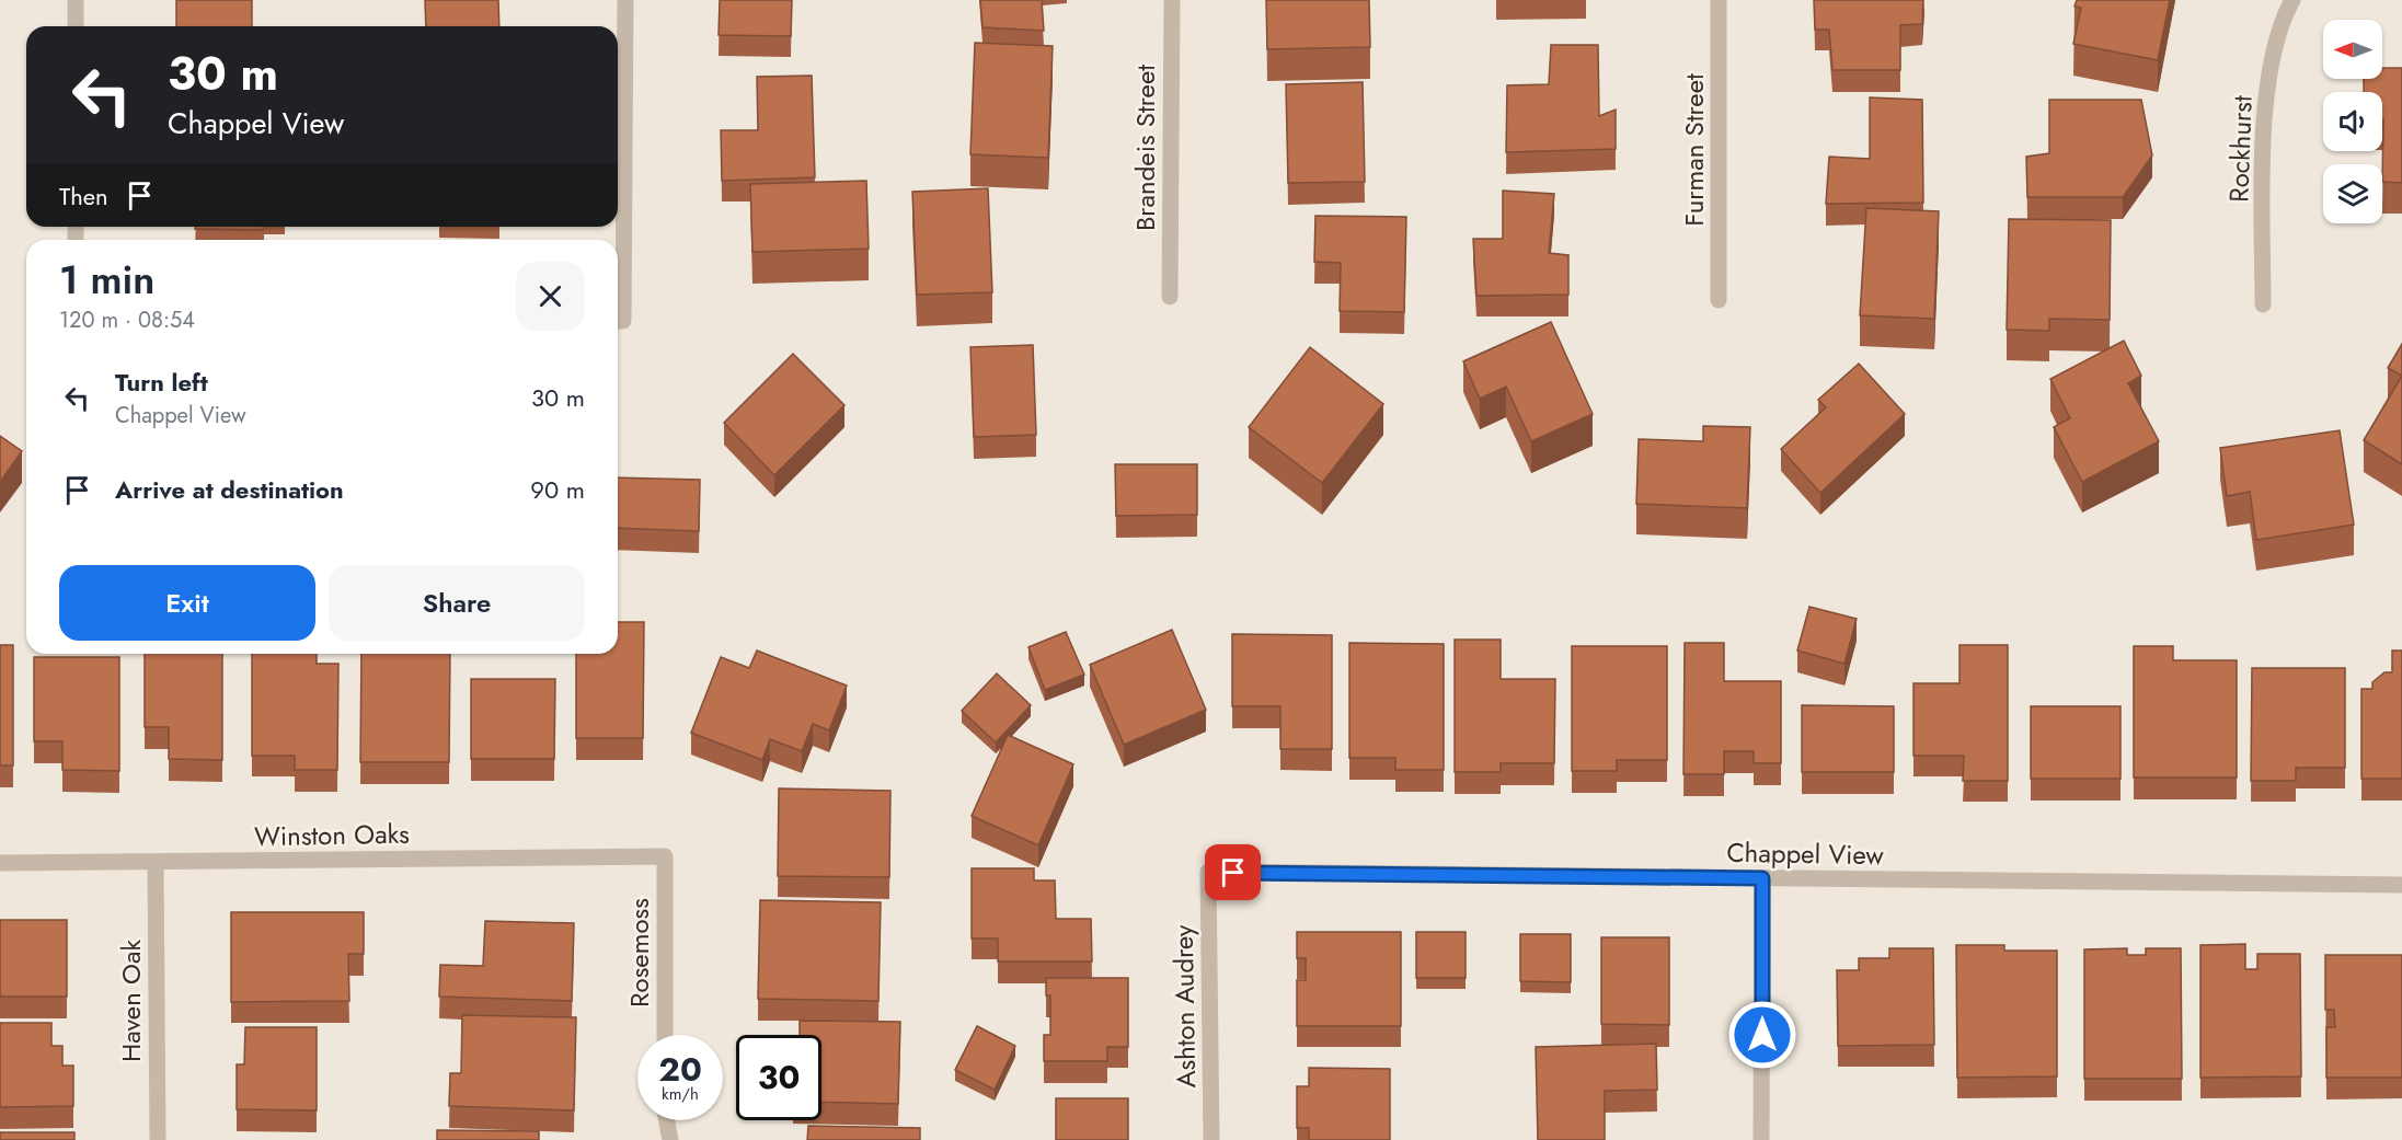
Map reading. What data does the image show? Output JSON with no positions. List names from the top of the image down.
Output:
{
  "streets": {
    "street": [
      "Brandeis Street",
      "Rockhurst",
      "Furman Street",
      "Winston Oaks",
      "Chappel View",
      "Rosemoss",
      "Haven Oak",
      "Ashton Audrey"
    ]
  },
  "crossings": [
    ["Winston Oaks", "Rosemoss"],
    ["Winston Oaks", "Haven Oak"],
    ["Chappel View", "Ashton Audrey"]
  ],
  "north": "left",
  "page": {
    "turn": ["30 m", "Chappel View"],
    "then": "Then",
    "heading": ["1 min", "120 m · 08:54"],
    "list": [
      {
        "name": "Turn left",
        "note": "Chappel View",
        "value": "30 m"
      },
      {
        "name": "Arrive at destination",
        "value": "90 m"
      }
    ],
    "buttons": ["Exit", "Share"],
    "speed": "20 km/h",
    "limit": "30"
  }
}
